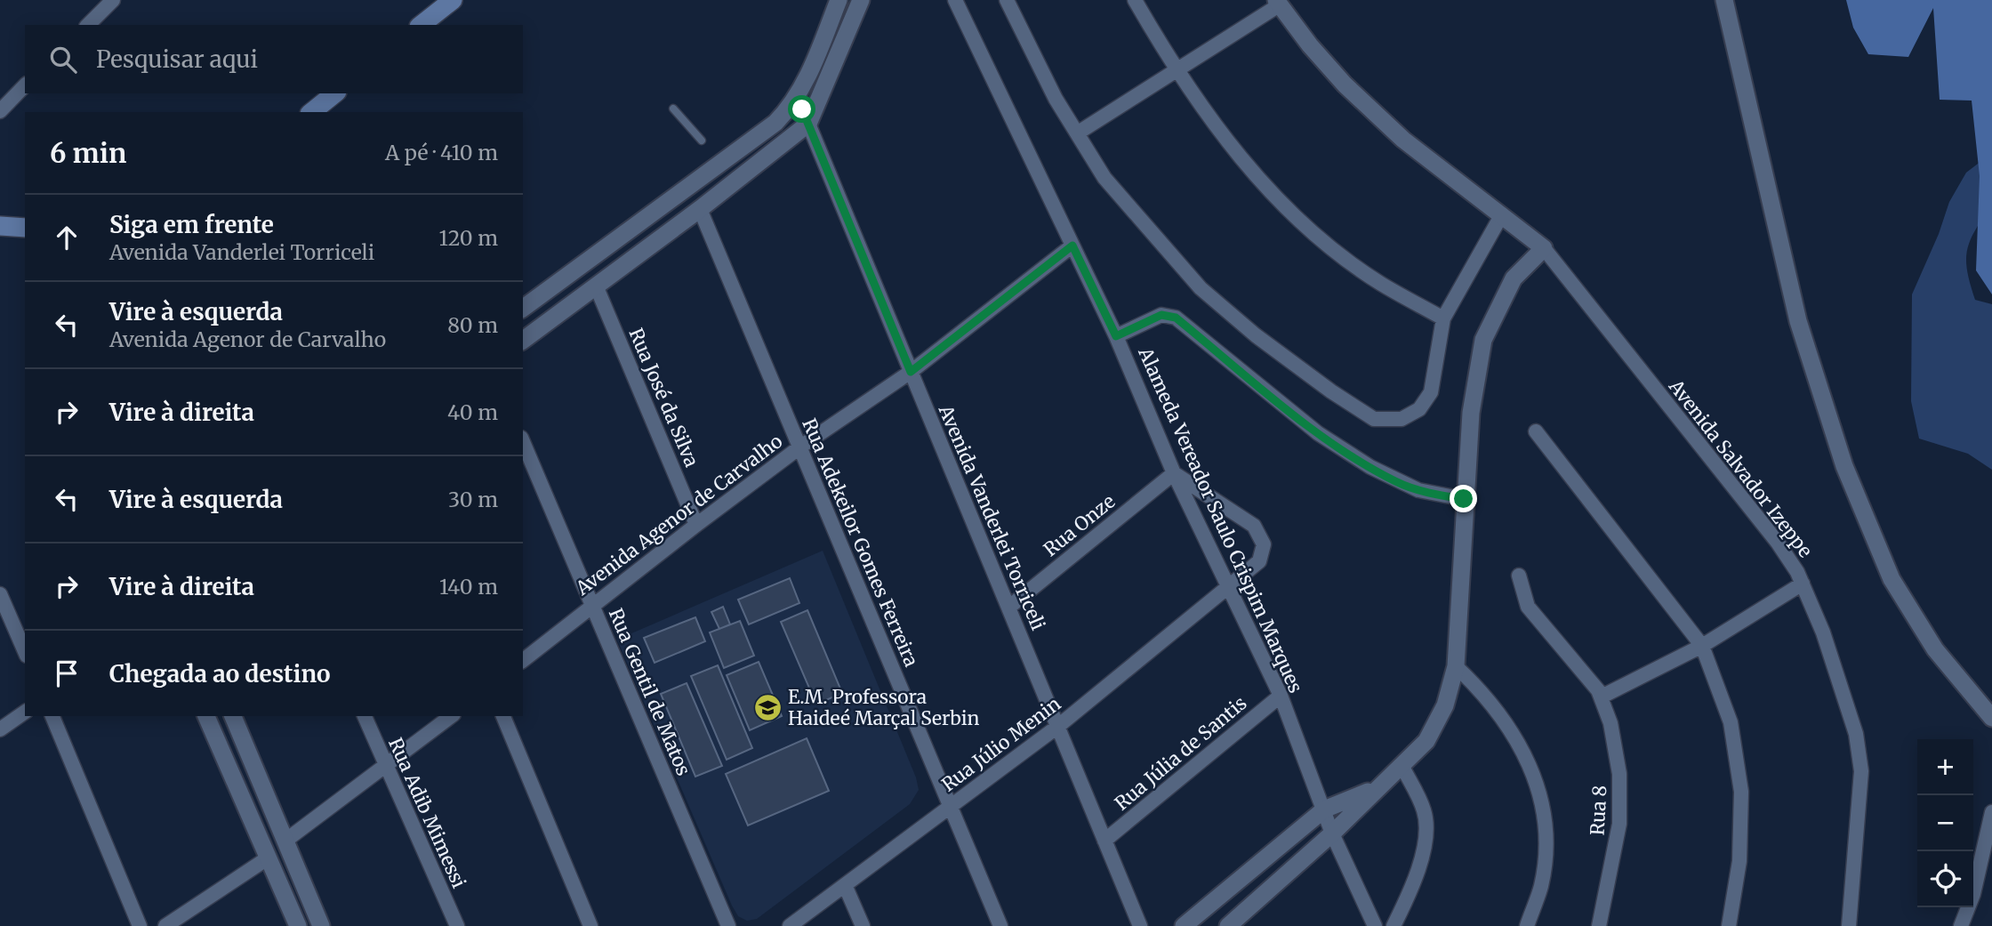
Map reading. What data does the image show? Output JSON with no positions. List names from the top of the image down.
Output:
{
  "streets": {
    "street": [
      "Rua José da Silva",
      "Avenida Salvador Izeppe",
      "Avenida Agenor de Carvalho",
      "Avenida Vanderlei Torriceli",
      "Alameda Vereador Saulo Crispim Marques",
      "Rua Onze",
      "Rua Adekeilor Gomes Ferreira",
      "Rua Gentil de Matos",
      "Rua Júlio Menin",
      "Rua Júlia de Santis",
      "Rua 8",
      "Rua Adib Mimessi"
    ]
  },
  "crossings": [
    ["Rua José da Silva", "Avenida Agenor de Carvalho"],
    ["Avenida Agenor de Carvalho", "Avenida Vanderlei Torriceli"],
    ["Avenida Agenor de Carvalho", "Alameda Vereador Saulo Crispim Marques"],
    ["Avenida Agenor de Carvalho", "Rua Adekeilor Gomes Ferreira"],
    ["Avenida Agenor de Carvalho", "Rua Gentil de Matos"],
    ["Avenida Vanderlei Torriceli", "Rua Onze"],
    ["Avenida Vanderlei Torriceli", "Rua Júlio Menin"],
    ["Avenida Vanderlei Torriceli", "Rua Júlia de Santis"],
    ["Alameda Vereador Saulo Crispim Marques", "Rua Onze"],
    ["Alameda Vereador Saulo Crispim Marques", "Rua Júlio Menin"],
    ["Alameda Vereador Saulo Crispim Marques", "Rua Júlia de Santis"],
    ["Rua Onze", "Rua Júlio Menin"],
    ["Rua Adekeilor Gomes Ferreira", "Rua Júlio Menin"]
  ],
  "places": {
    "school or university": ["E.M. Professora Haideé Marçal Serbin"]
  },
  "page": {
    "search": "Pesquisar aqui",
    "heading": ["6 min", "A pé · 410 m"],
    "list": [
      ["Siga em frente", "Avenida Vanderlei Torriceli", "120 m"],
      ["Vire à esquerda", "Avenida Agenor de Carvalho", "80 m"],
      ["Vire à direita", "40 m"],
      ["Vire à esquerda", "30 m"],
      ["Vire à direita", "140 m"],
      "Chegada ao destino"
    ],
    "map_buttons": ["+", "−"]
  }
}
